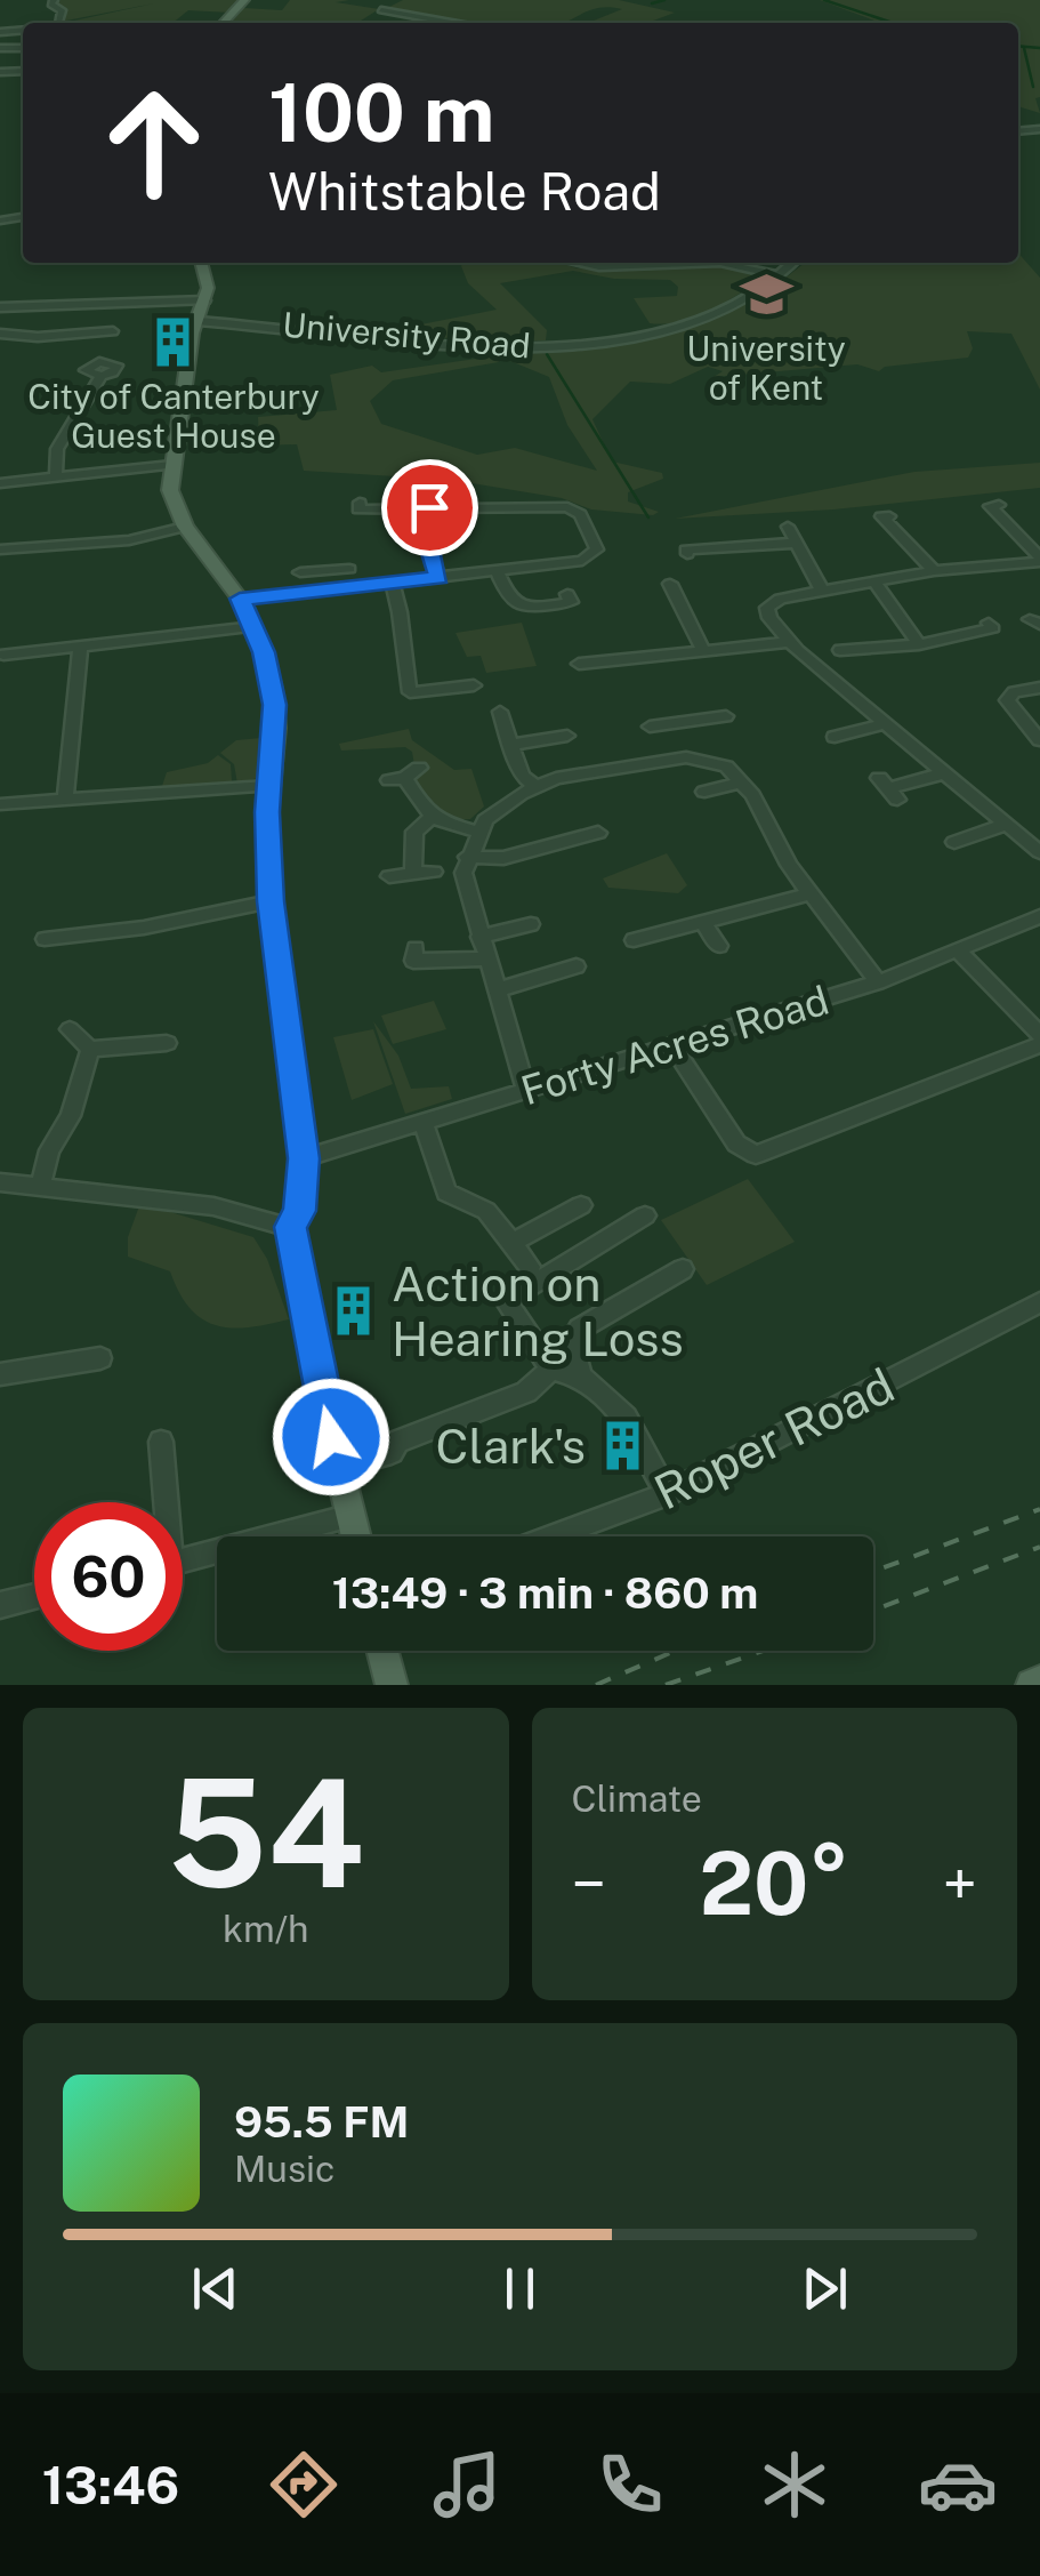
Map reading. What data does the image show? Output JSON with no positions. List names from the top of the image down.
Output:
{
  "streets": {
    "street": ["University Road", "Forty Acres Road", "Roper Road"]
  },
  "places": {
    "school or university": ["University of Kent"],
    "building": ["City of Canterbury Guest House", "Action on Hearing Loss", "Clark's"]
  },
  "page": {
    "turn": ["100 m", "Whitstable Road"],
    "limit": "60",
    "trip": "13:49 · 3 min · 860 m",
    "tile": [
      ["54", "km/h"],
      "Climate"
    ],
    "heat": ["−", "20°", "+"],
    "song": ["95.5 FM", "Music"],
    "tabs": "13:46"
  }
}
